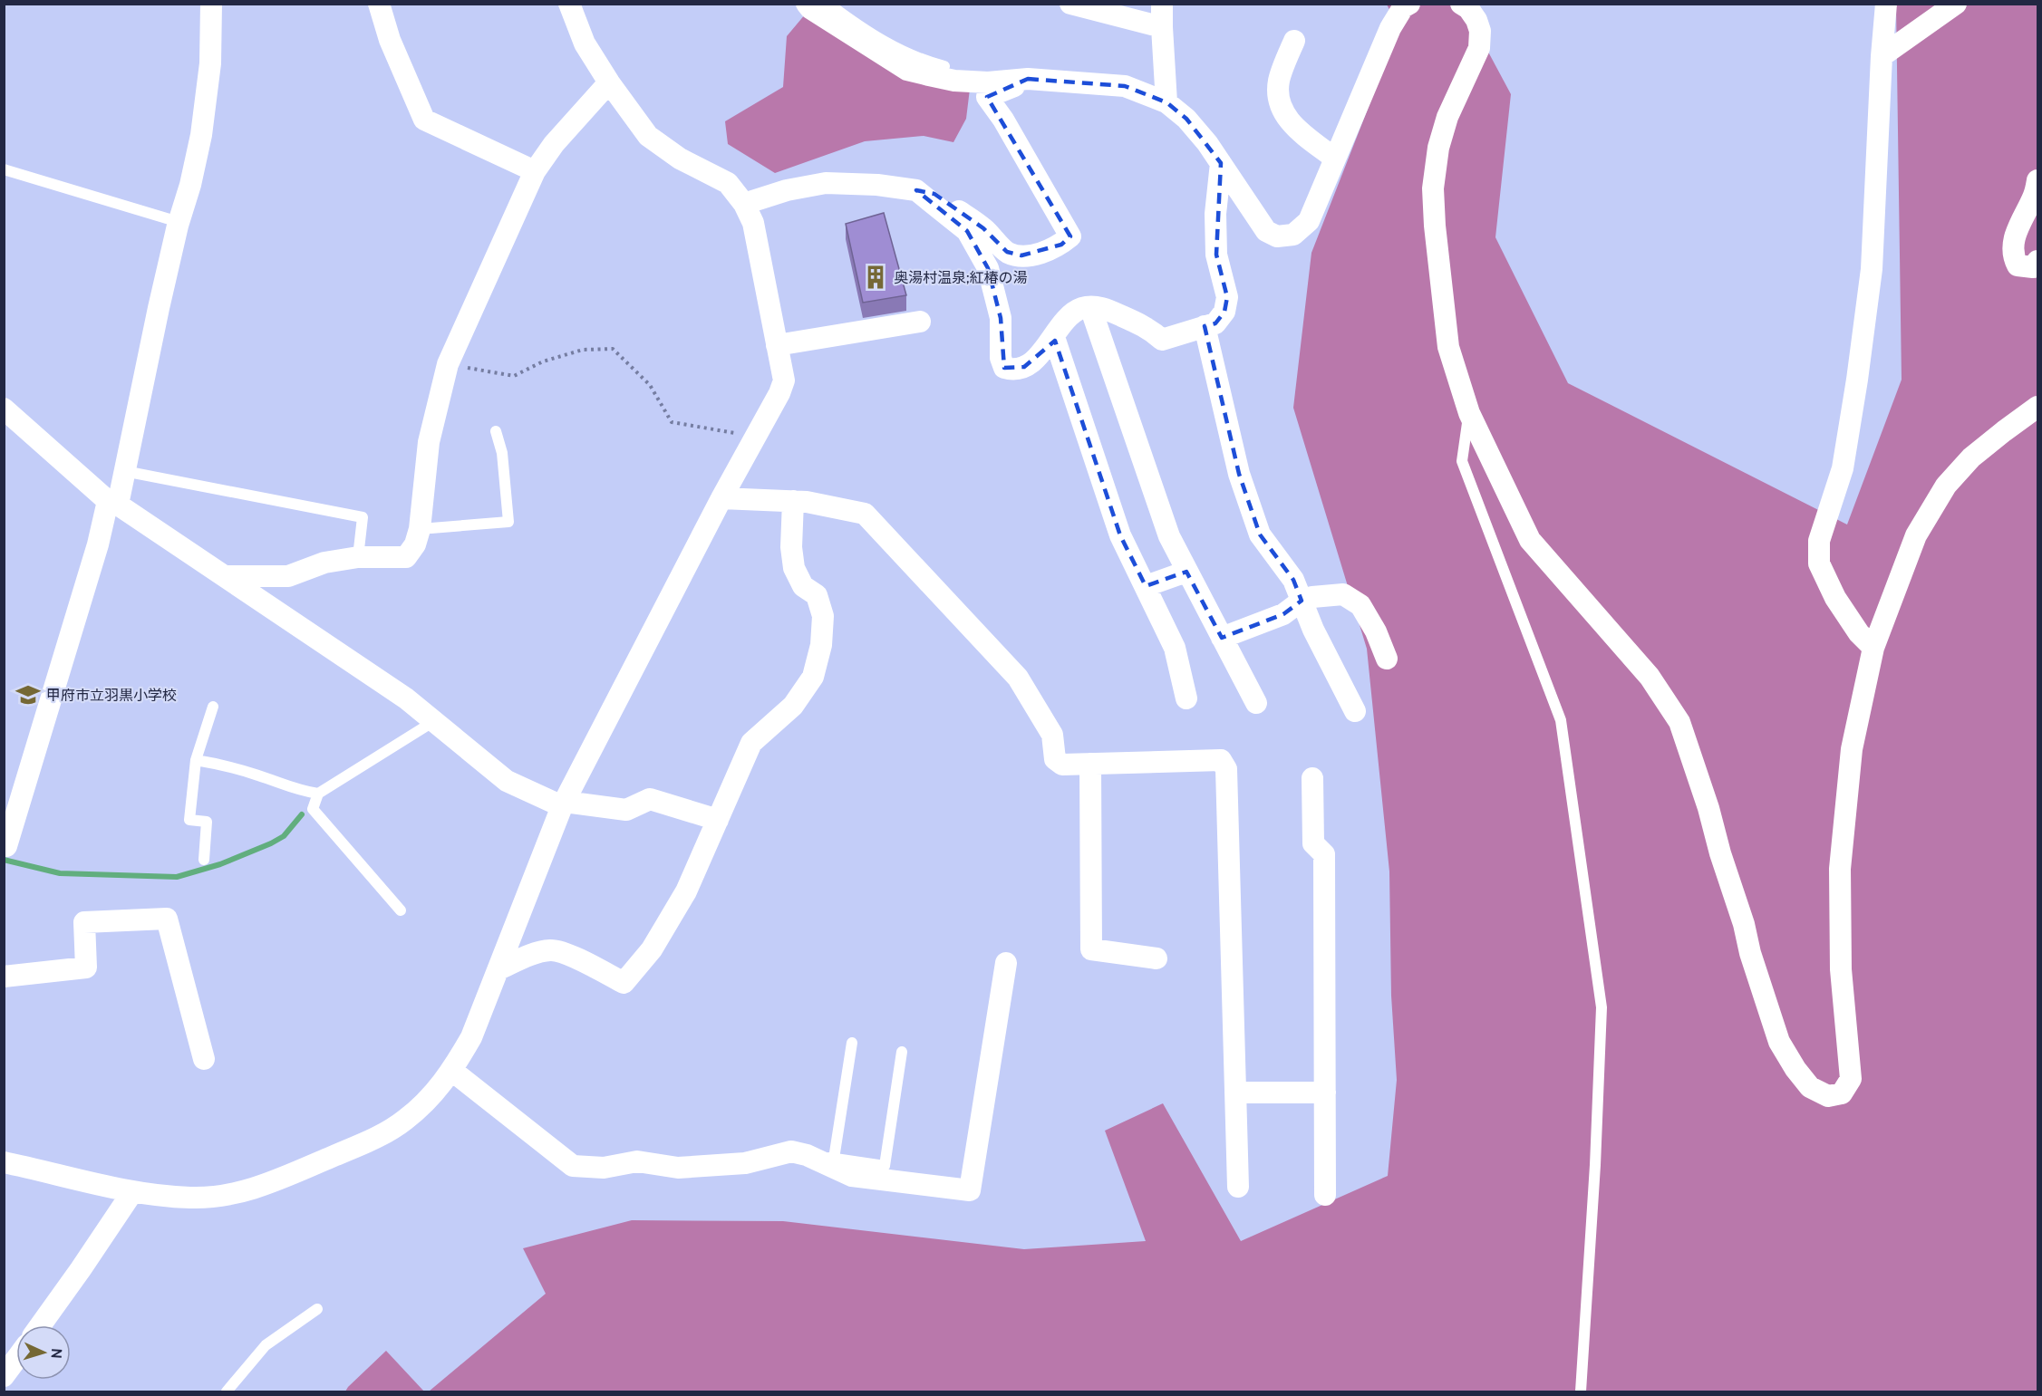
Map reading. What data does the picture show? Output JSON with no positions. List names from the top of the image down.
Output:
{
  "places": {
    "building": ["奥湯村温泉;紅椿の湯"],
    "school or university": ["甲府市立羽黒小学校"]
  },
  "north": "right"
}
